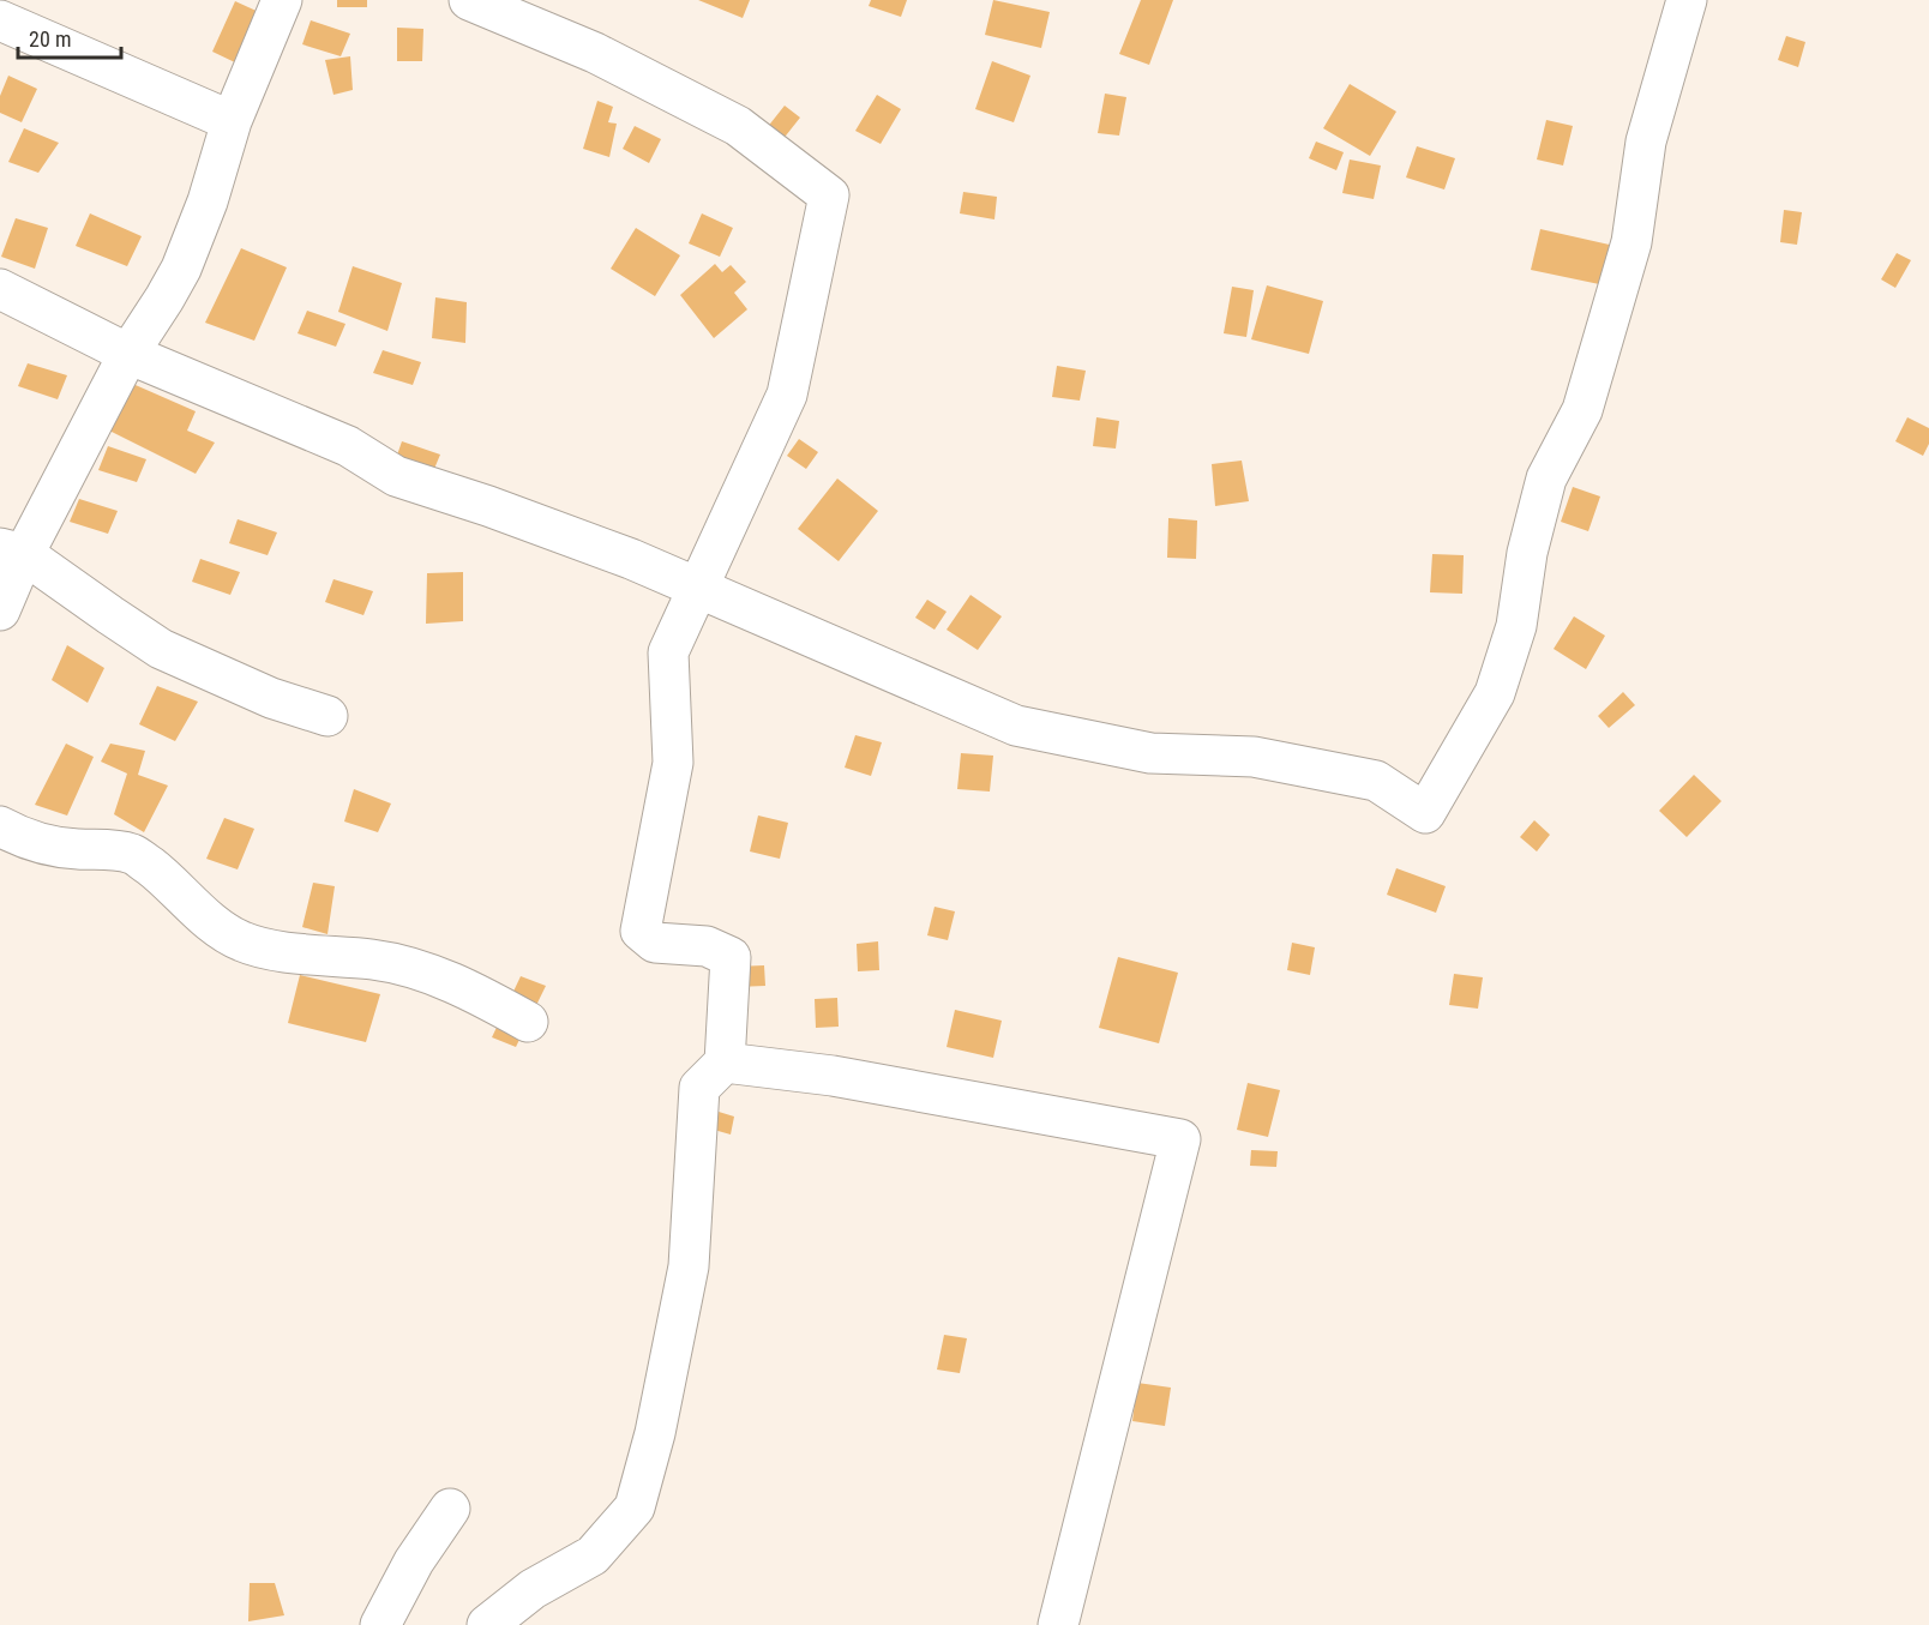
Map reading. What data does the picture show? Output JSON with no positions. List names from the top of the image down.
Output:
{
  "scale_bar": "20 m"
}
